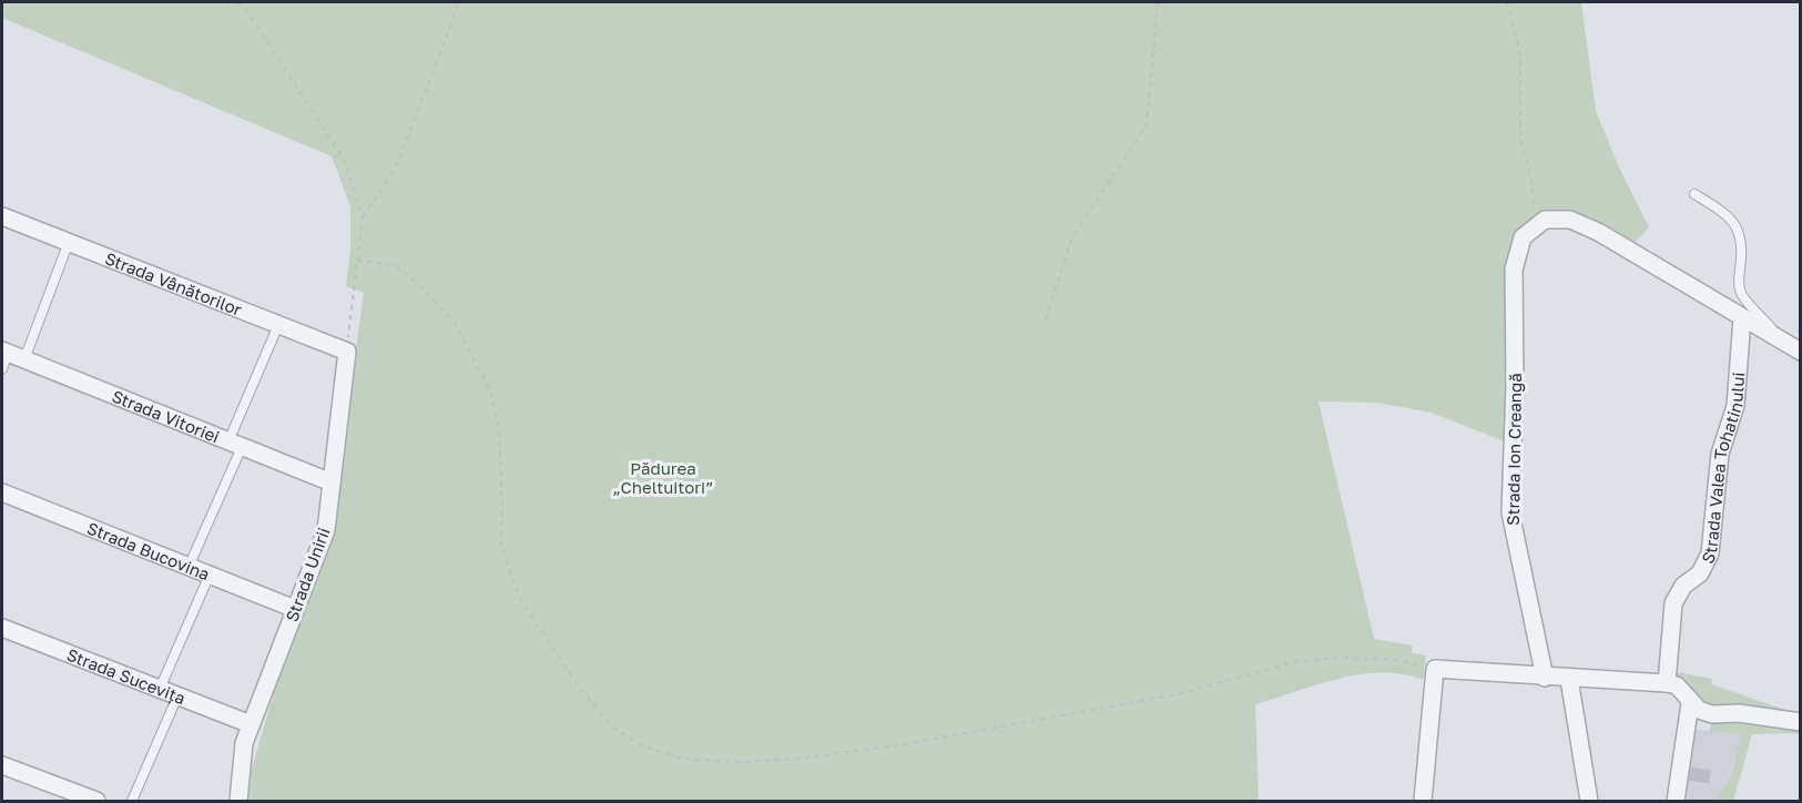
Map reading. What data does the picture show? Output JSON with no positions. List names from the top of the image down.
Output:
{
  "streets": {
    "street": [
      "Strada Vânătorilor",
      "Strada Vitoriei",
      "Strada Ion Creangă",
      "Strada Valea Tohatinului",
      "Strada Bucovina",
      "Strada Unirii",
      "Strada Sucevița"
    ]
  },
  "crossings": [
    ["Strada Vânătorilor", "Strada Unirii"],
    ["Strada Vitoriei", "Strada Unirii"],
    ["Strada Bucovina", "Strada Unirii"],
    ["Strada Unirii", "Strada Sucevița"]
  ],
  "parks": ["Pădurea „Cheltuitori”"]
}
